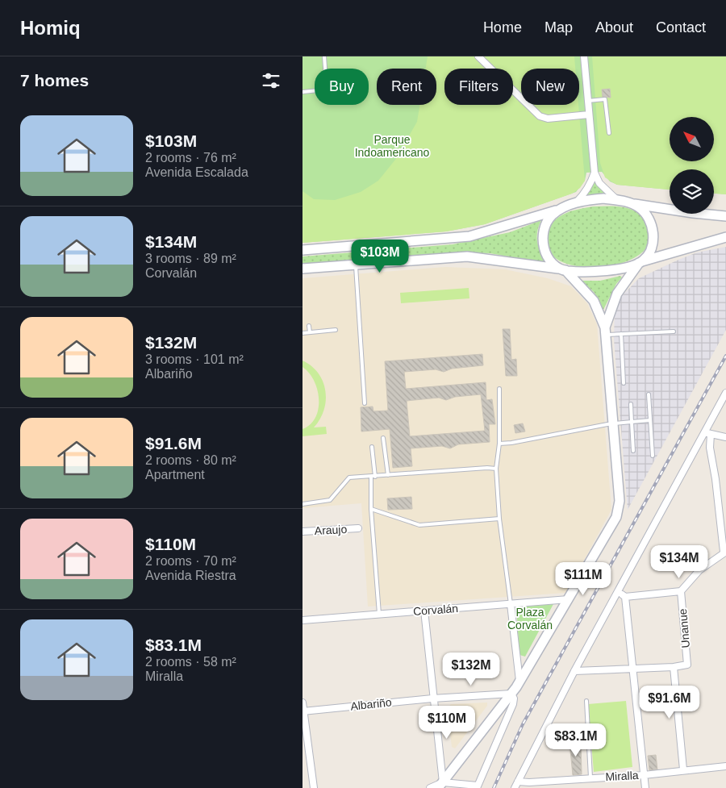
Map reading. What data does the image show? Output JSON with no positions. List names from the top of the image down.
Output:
{
  "streets": {
    "street": [
      "Araujo",
      "Corvalán",
      "Unanue",
      "Albariño",
      "Miralla"
    ]
  },
  "parks": ["Parque Indoamericano", "Plaza Corvalán"],
  "north": "top left",
  "page": {
    "header": "Homiq",
    "nav": [
      "Home",
      "Map",
      "About",
      "Contact"
    ],
    "heading": "7 homes",
    "chip": [
      "Buy",
      "Rent",
      "Filters",
      "New"
    ],
    "list": [
      {
        "name": "$103M",
        "note": "2 rooms · 76 m² · Avenida Escalada"
      },
      {
        "name": "$134M",
        "note": "3 rooms · 89 m² · Corvalán"
      },
      {
        "name": "$132M",
        "note": "3 rooms · 101 m² · Albariño"
      },
      {
        "name": "$91.6M",
        "note": "2 rooms · 80 m² · Apartment"
      },
      {
        "name": "$110M",
        "note": "2 rooms · 70 m² · Avenida Riestra"
      },
      {
        "name": "$83.1M",
        "note": "2 rooms · 58 m² · Miralla"
      }
    ],
    "price": [
      "$103M",
      "$134M",
      "$111M",
      "$132M",
      "$91.6M",
      "$110M",
      "$83.1M"
    ]
  }
}
